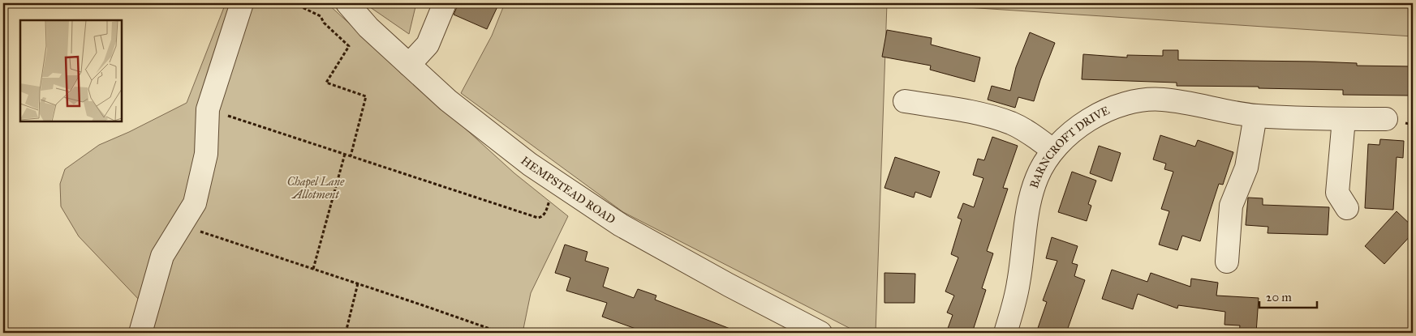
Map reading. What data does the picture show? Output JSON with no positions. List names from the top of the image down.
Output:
{
  "streets": {
    "street": ["BARNCROFT DRIVE", "HEMPSTEAD ROAD"]
  },
  "parks": ["Chapel Lane Allotment"],
  "scale_bar": "20 m"
}
